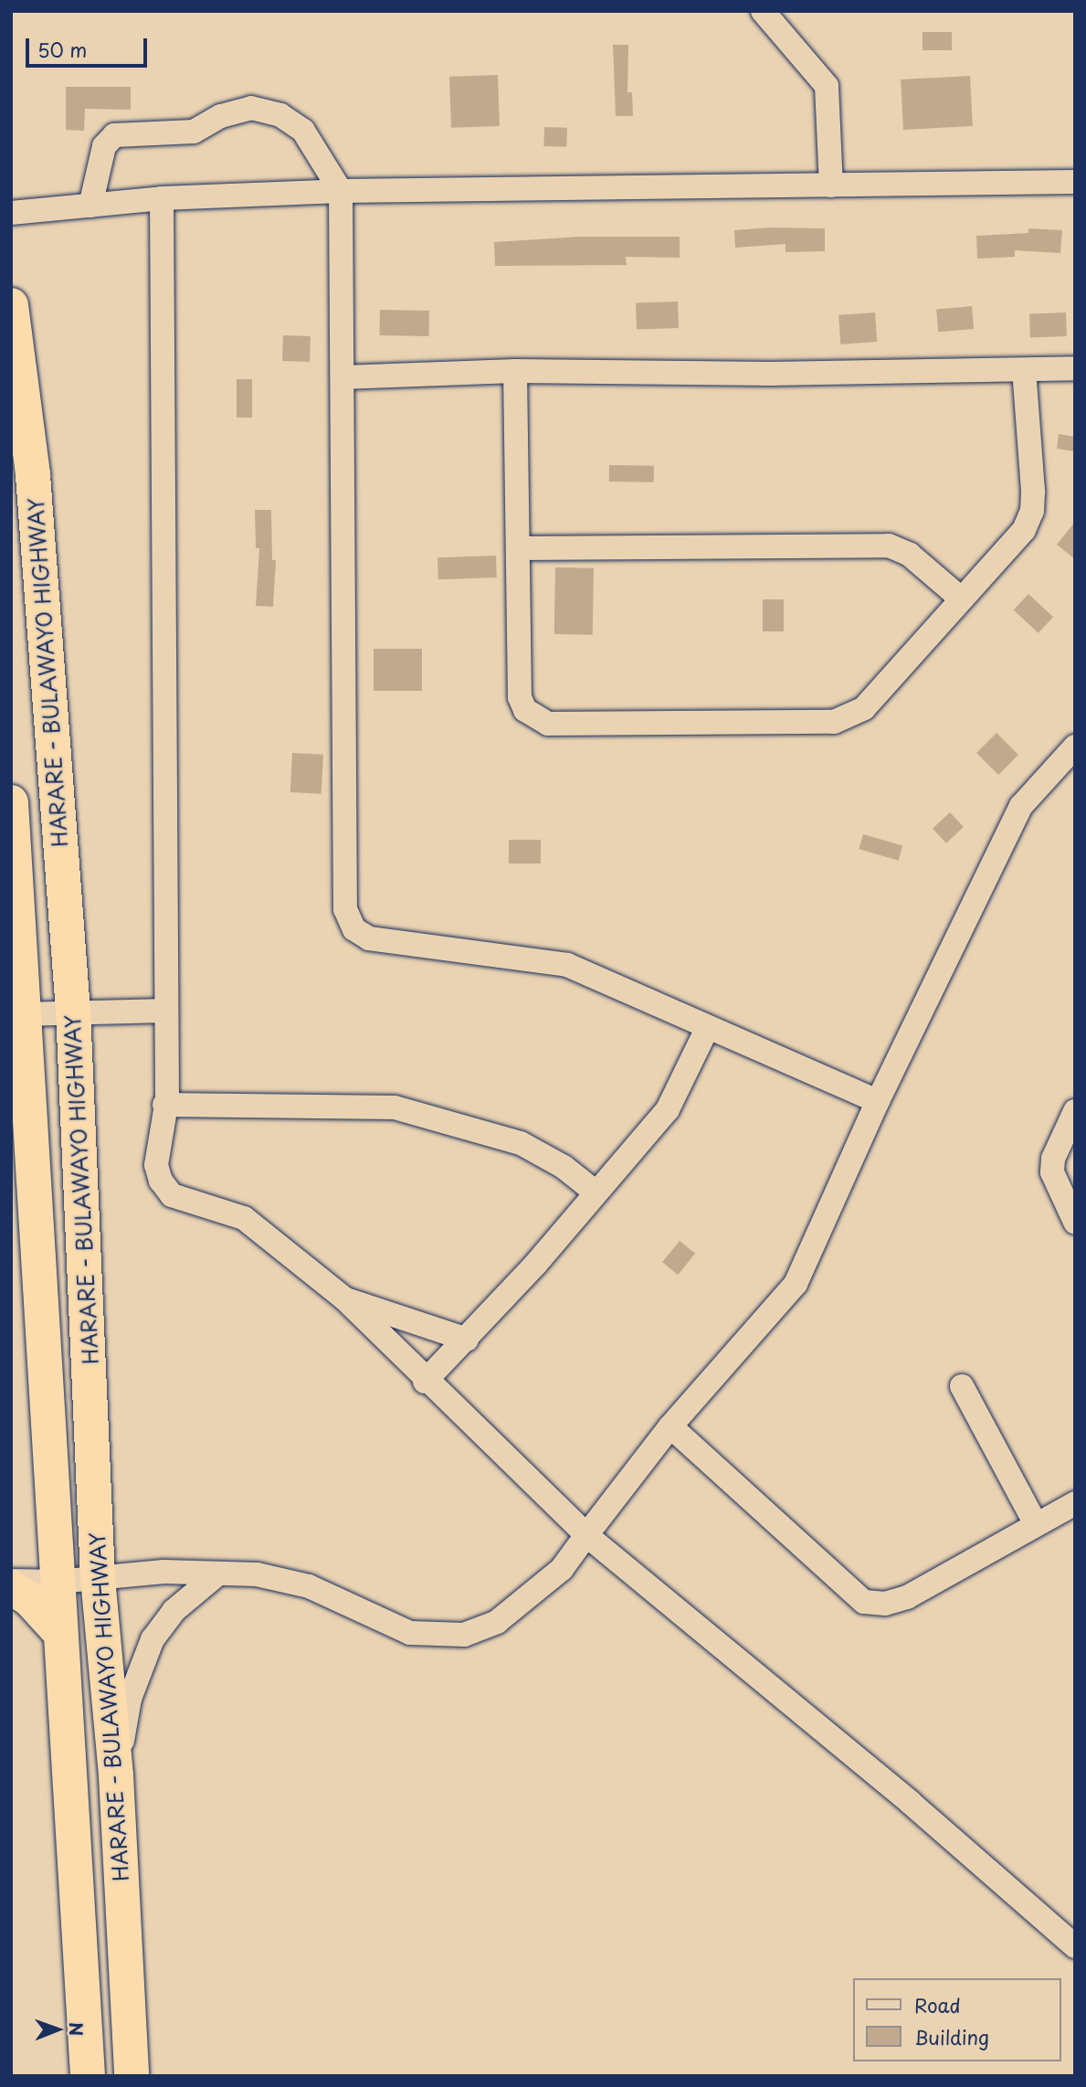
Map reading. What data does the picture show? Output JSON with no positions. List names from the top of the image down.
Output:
{
  "streets": {
    "highway": ["HARARE - BULAWAYO HIGHWAY"]
  },
  "legend": ["Road", "Building"],
  "scale_bar": "50 m",
  "north": "right"
}
